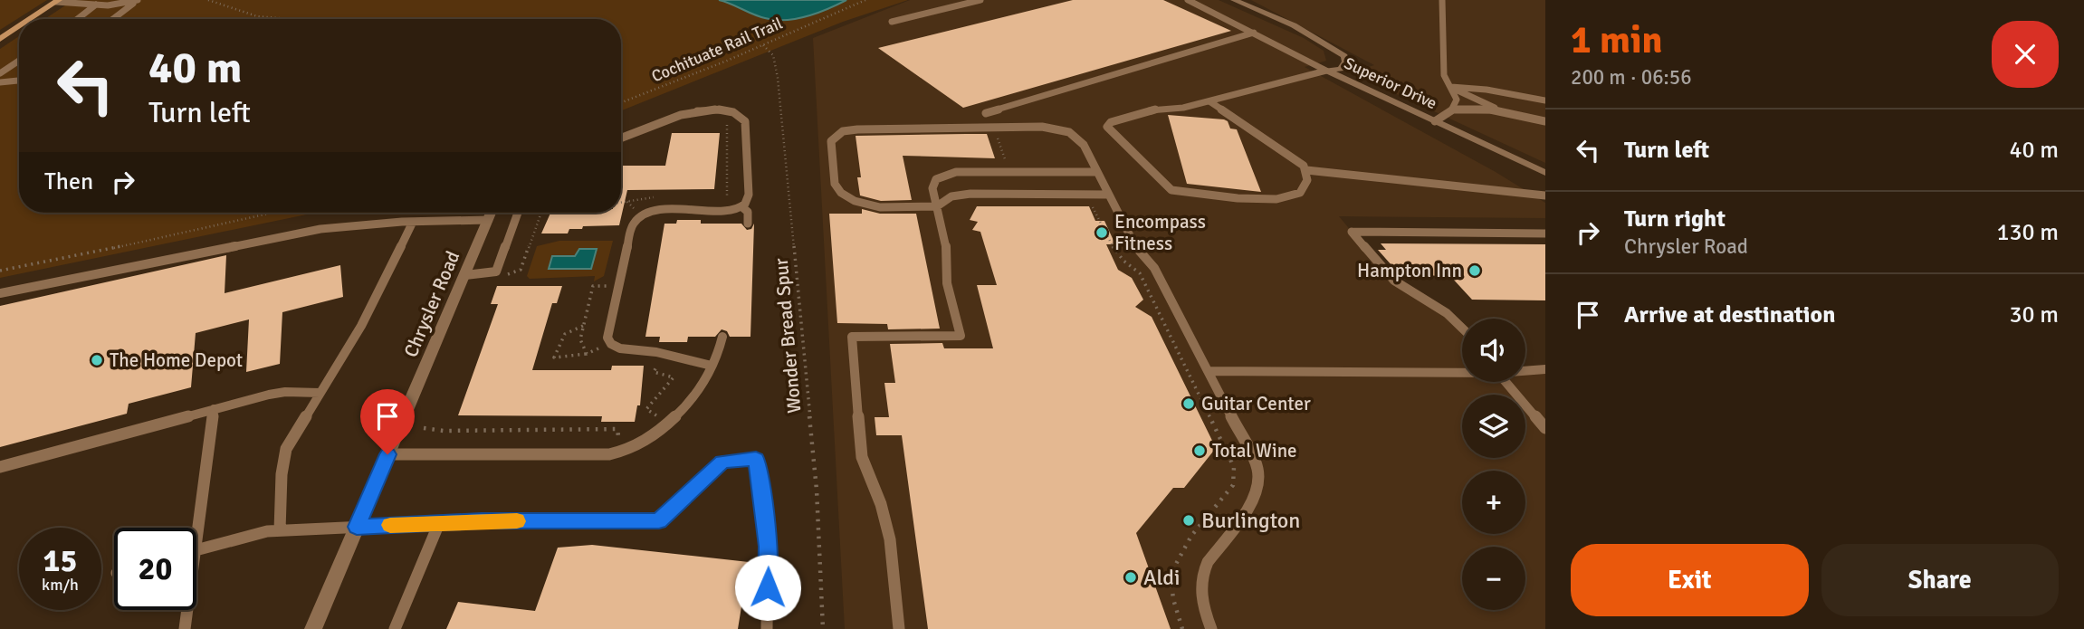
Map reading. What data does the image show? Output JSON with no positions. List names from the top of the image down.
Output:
{
  "streets": {
    "street": ["Superior Drive", "Chrysler Road"],
    "path": ["Cochituate Rail Trail", "Wonder Bread Spur"]
  },
  "crossings": [
    ["Cochituate Rail Trail", "Wonder Bread Spur"]
  ],
  "places": [
    "Encompass Fitness",
    "Hampton Inn",
    "The Home Depot",
    "Guitar Center",
    "Total Wine",
    "Burlington",
    "Aldi"
  ],
  "page": {
    "heading": ["1 min", "200 m · 06:56"],
    "turn": ["40 m", "Turn left"],
    "list": [
      {
        "name": "Turn left",
        "value": "40 m"
      },
      {
        "name": "Turn right",
        "note": "Chrysler Road",
        "value": "130 m"
      },
      {
        "name": "Arrive at destination",
        "value": "30 m"
      }
    ],
    "then": "Then",
    "map_buttons": ["+", "−"],
    "speed": "15 km/h",
    "limit": "20",
    "buttons": ["Exit", "Share"]
  }
}
